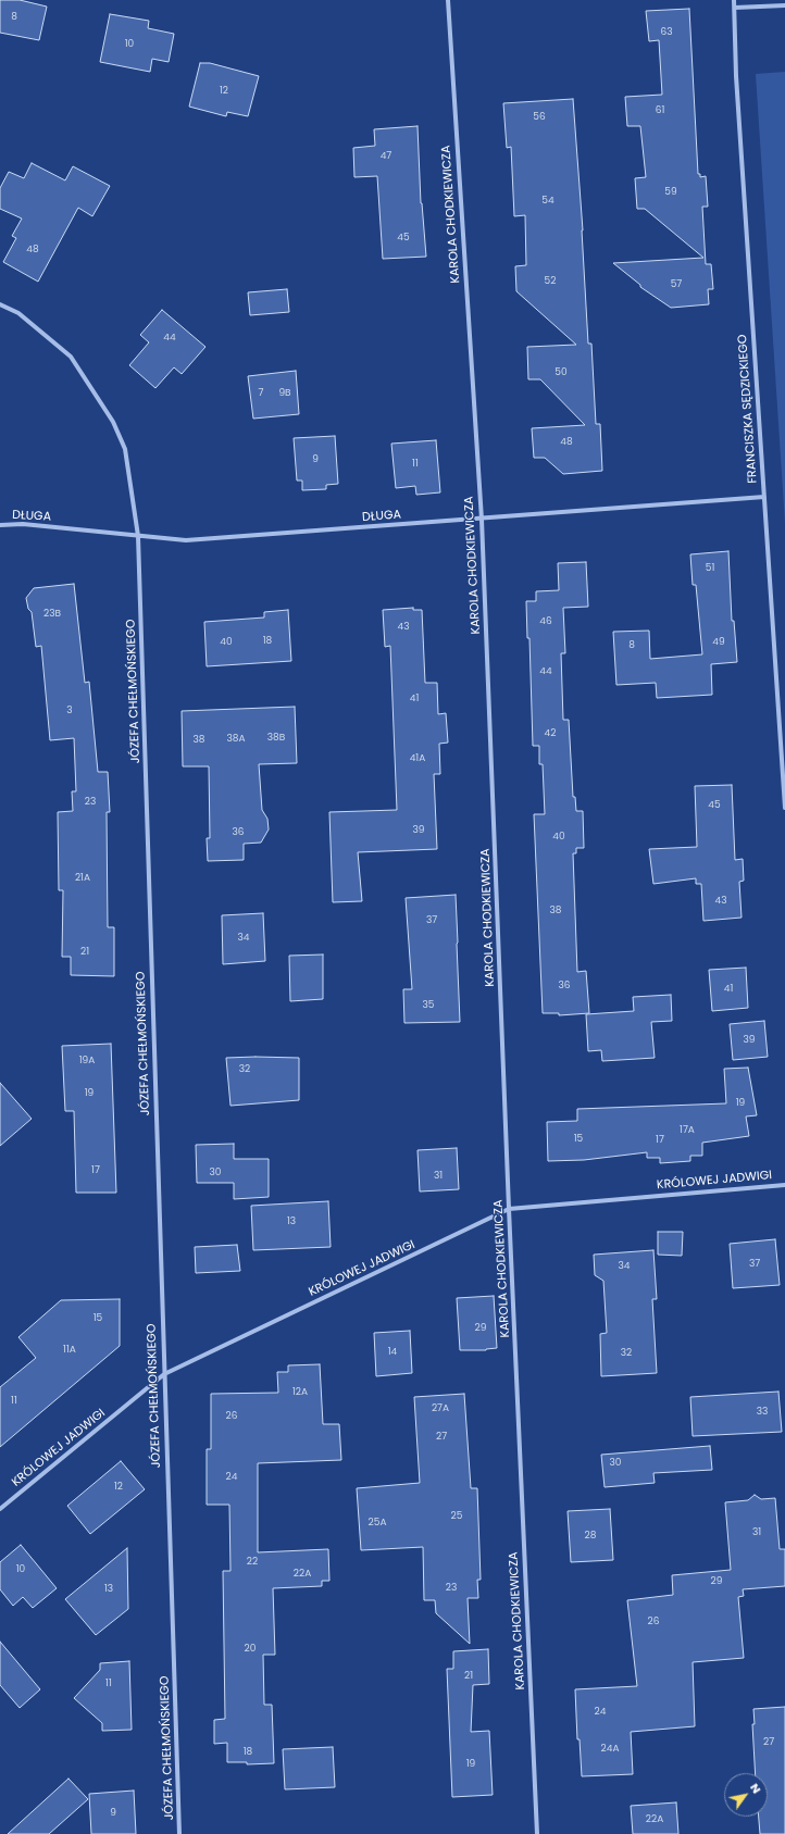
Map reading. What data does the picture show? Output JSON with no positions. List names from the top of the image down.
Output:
{
  "streets": {
    "street": [
      "KAROLA CHODKIEWICZA",
      "FRANCISZKA SĘDZICKIEGO",
      "DŁUGA",
      "JÓZEFA CHEŁMOŃSKIEGO",
      "KRÓLOWEJ JADWIGI"
    ]
  },
  "crossings": [
    ["KAROLA CHODKIEWICZA", "DŁUGA"],
    ["KAROLA CHODKIEWICZA", "KRÓLOWEJ JADWIGI"],
    ["FRANCISZKA SĘDZICKIEGO", "DŁUGA"],
    ["DŁUGA", "JÓZEFA CHEŁMOŃSKIEGO"],
    ["JÓZEFA CHEŁMOŃSKIEGO", "KRÓLOWEJ JADWIGI"]
  ],
  "house_numbers": [
    "8",
    "63",
    "10",
    "12",
    "61",
    "56",
    "47",
    "59",
    "54",
    "45",
    "48",
    "52",
    "57",
    "44",
    "50",
    "7",
    "9B",
    "48",
    "9",
    "11",
    "51",
    "23B",
    "46",
    "43",
    "18",
    "40",
    "49",
    "8",
    "44",
    "41",
    "3",
    "42",
    "38B",
    "38A",
    "38",
    "41A",
    "23",
    "45",
    "39",
    "36",
    "40",
    "21A",
    "43",
    "38",
    "37",
    "34",
    "21",
    "36",
    "41",
    "35",
    "39",
    "19A",
    "32",
    "19",
    "19",
    "17A",
    "15",
    "17",
    "17",
    "30",
    "31",
    "13",
    "37",
    "34",
    "15",
    "29",
    "11A",
    "14",
    "32",
    "12A",
    "11",
    "27A",
    "33",
    "26",
    "27",
    "30",
    "24",
    "12",
    "25",
    "25A",
    "31",
    "28",
    "22",
    "10",
    "22A",
    "29",
    "23",
    "13",
    "26",
    "20",
    "21",
    "11",
    "24",
    "27",
    "24A",
    "18",
    "19",
    "9",
    "22A"
  ],
  "north": "top right"
}
